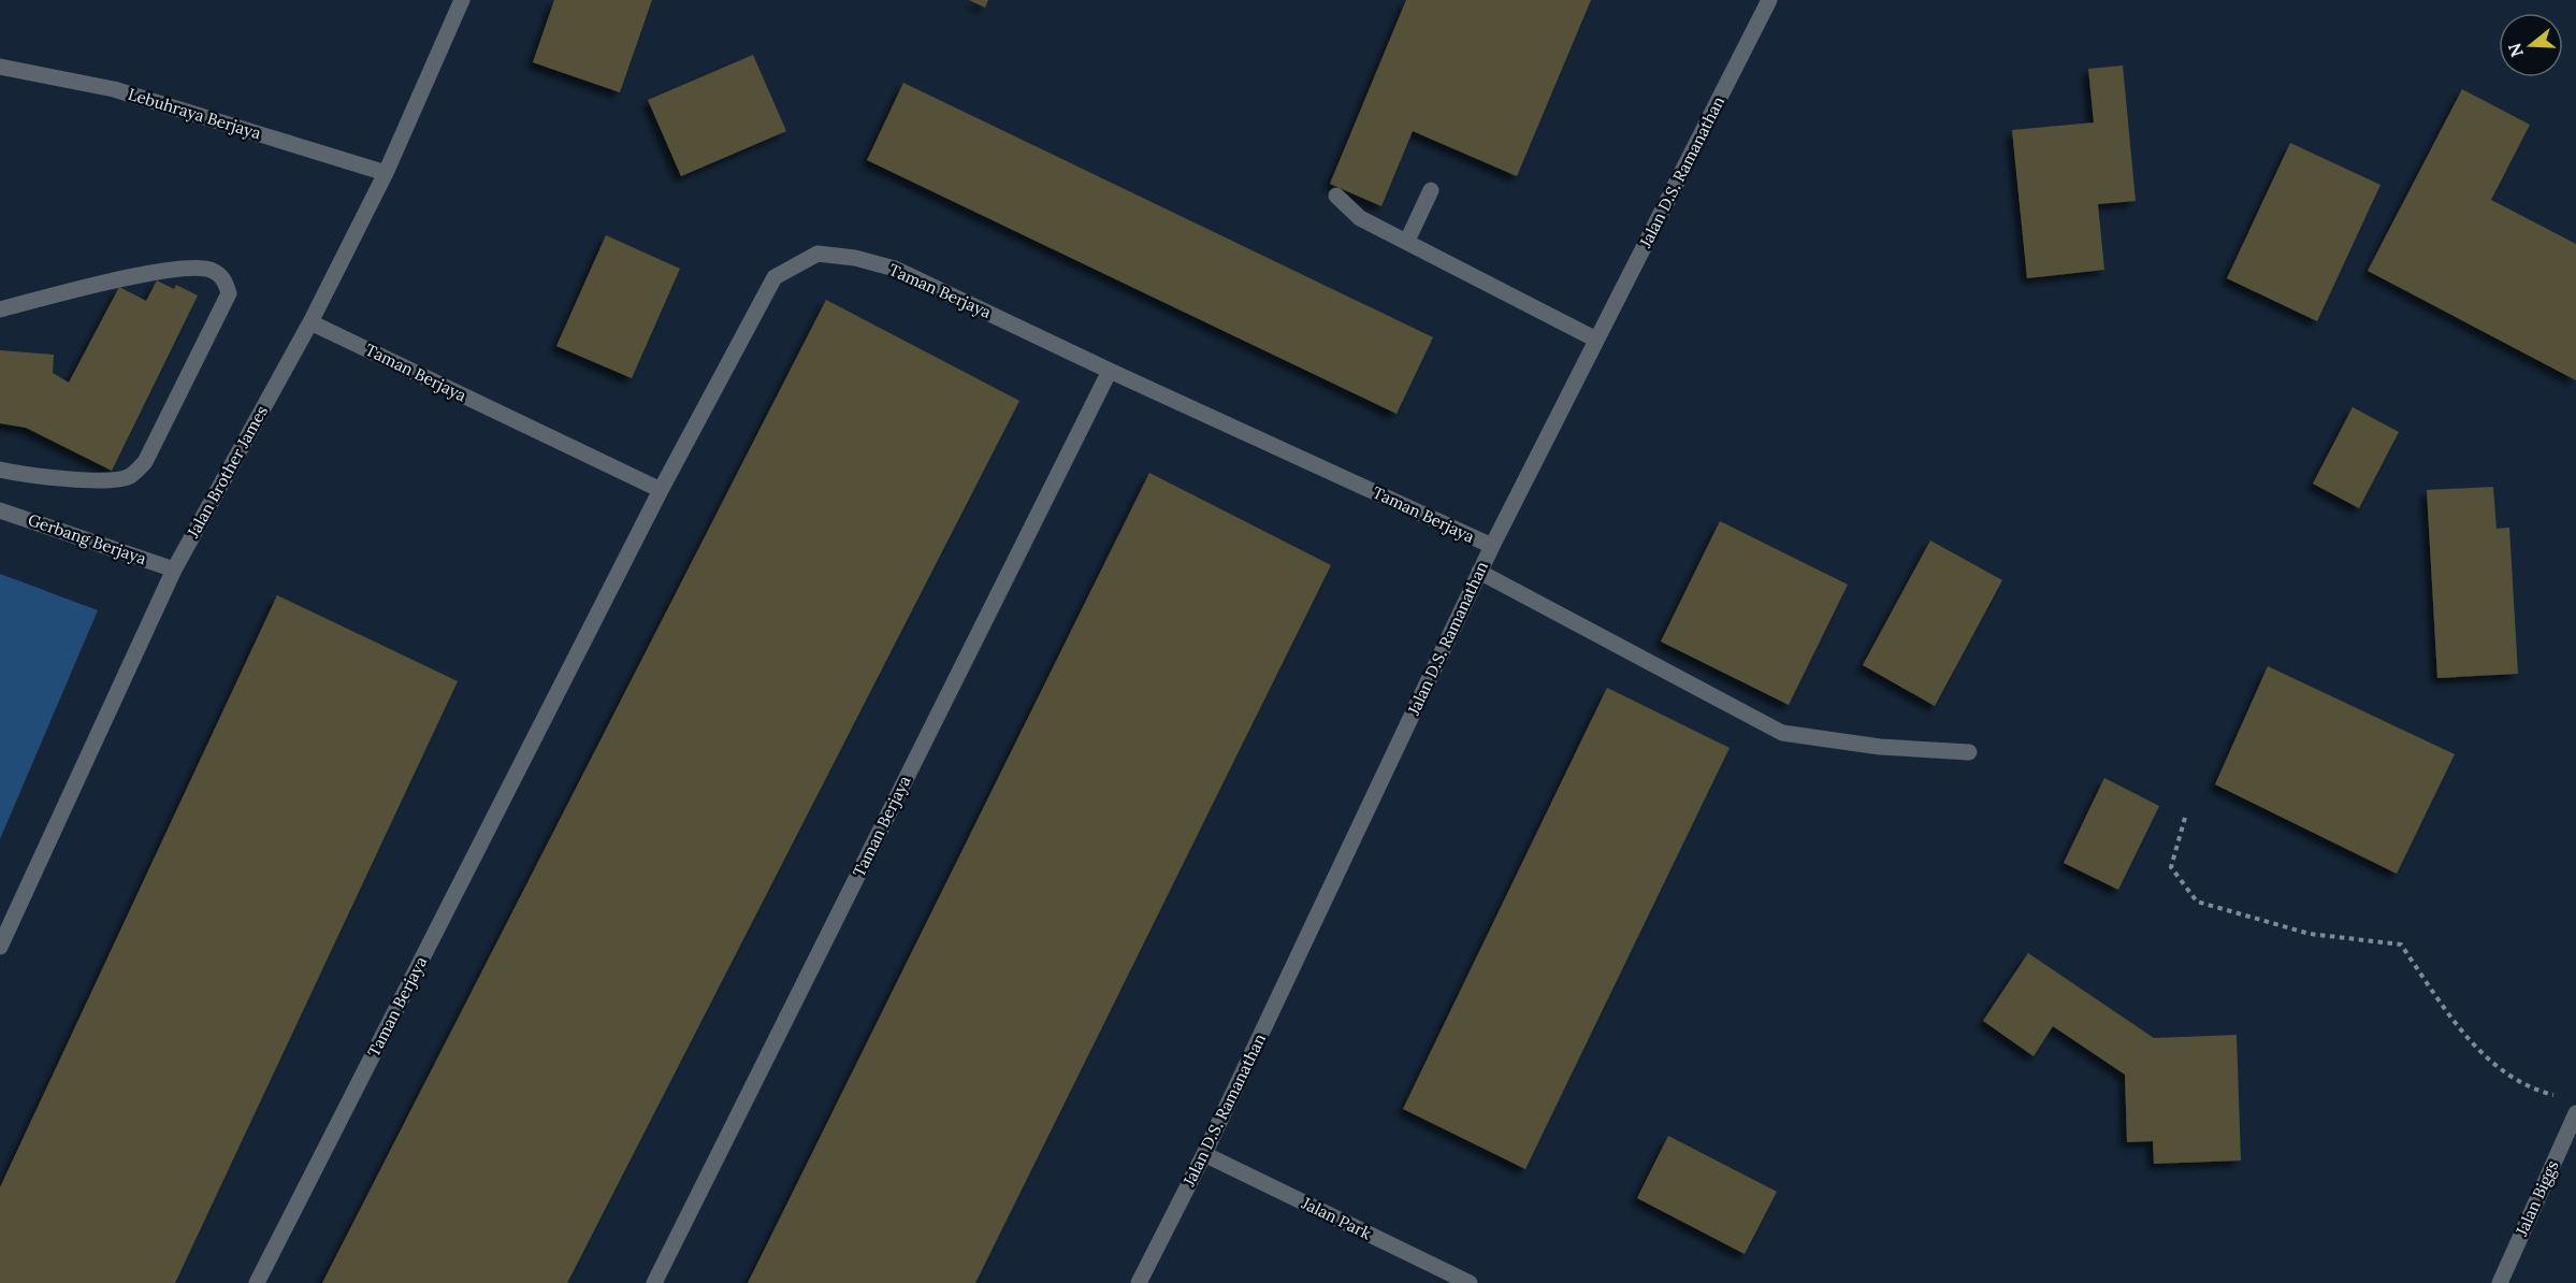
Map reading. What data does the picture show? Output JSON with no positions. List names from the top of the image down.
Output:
{
  "streets": {
    "street": [
      "Lebuhraya Berjaya",
      "Jalan D.S. Ramanathan",
      "Taman Berjaya",
      "Jalan Brother James",
      "Gerbang Berjaya",
      "Jalan Biggs",
      "Jalan Park"
    ]
  },
  "crossings": [
    ["Lebuhraya Berjaya", "Jalan Brother James"],
    ["Jalan D.S. Ramanathan", "Taman Berjaya"],
    ["Jalan D.S. Ramanathan", "Jalan Park"],
    ["Taman Berjaya", "Jalan Brother James"],
    ["Jalan Brother James", "Gerbang Berjaya"]
  ],
  "north": "left"
}
